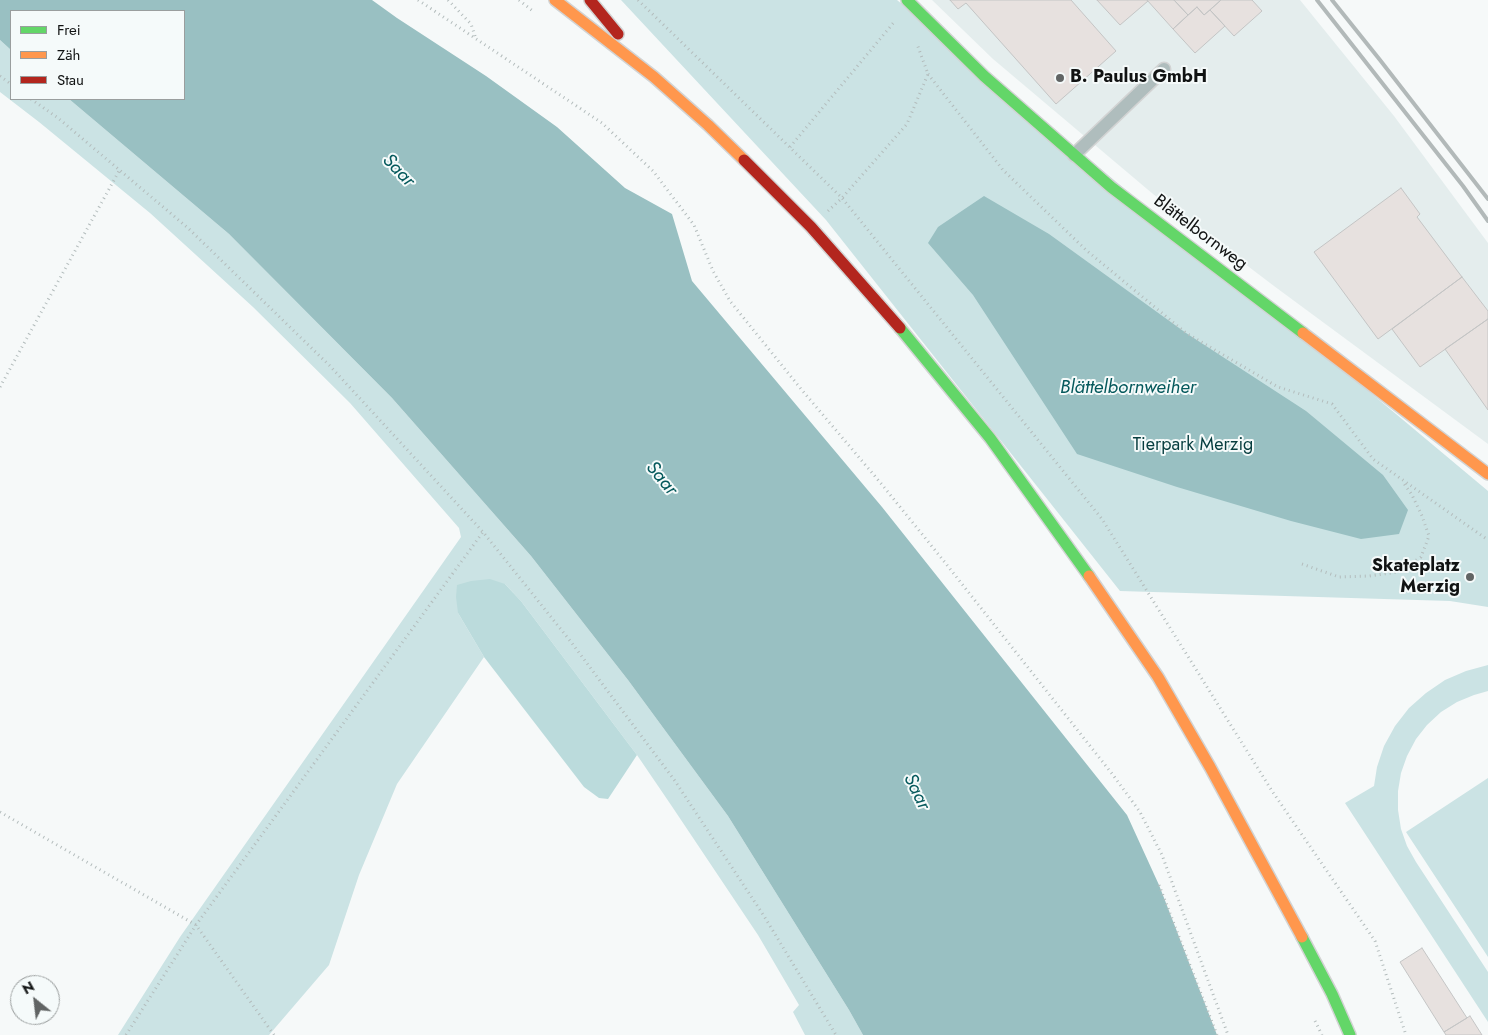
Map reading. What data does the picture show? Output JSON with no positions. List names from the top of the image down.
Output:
{
  "streets": {
    "main road": ["Blättelbornweg"]
  },
  "water": ["Saar", "Blättelbornweiher"],
  "parks": ["Tierpark Merzig"],
  "places": ["B. Paulus GmbH", "Skateplatz Merzig"],
  "legend": ["Frei", "Zäh", "Stau"],
  "north": "top left"
}
